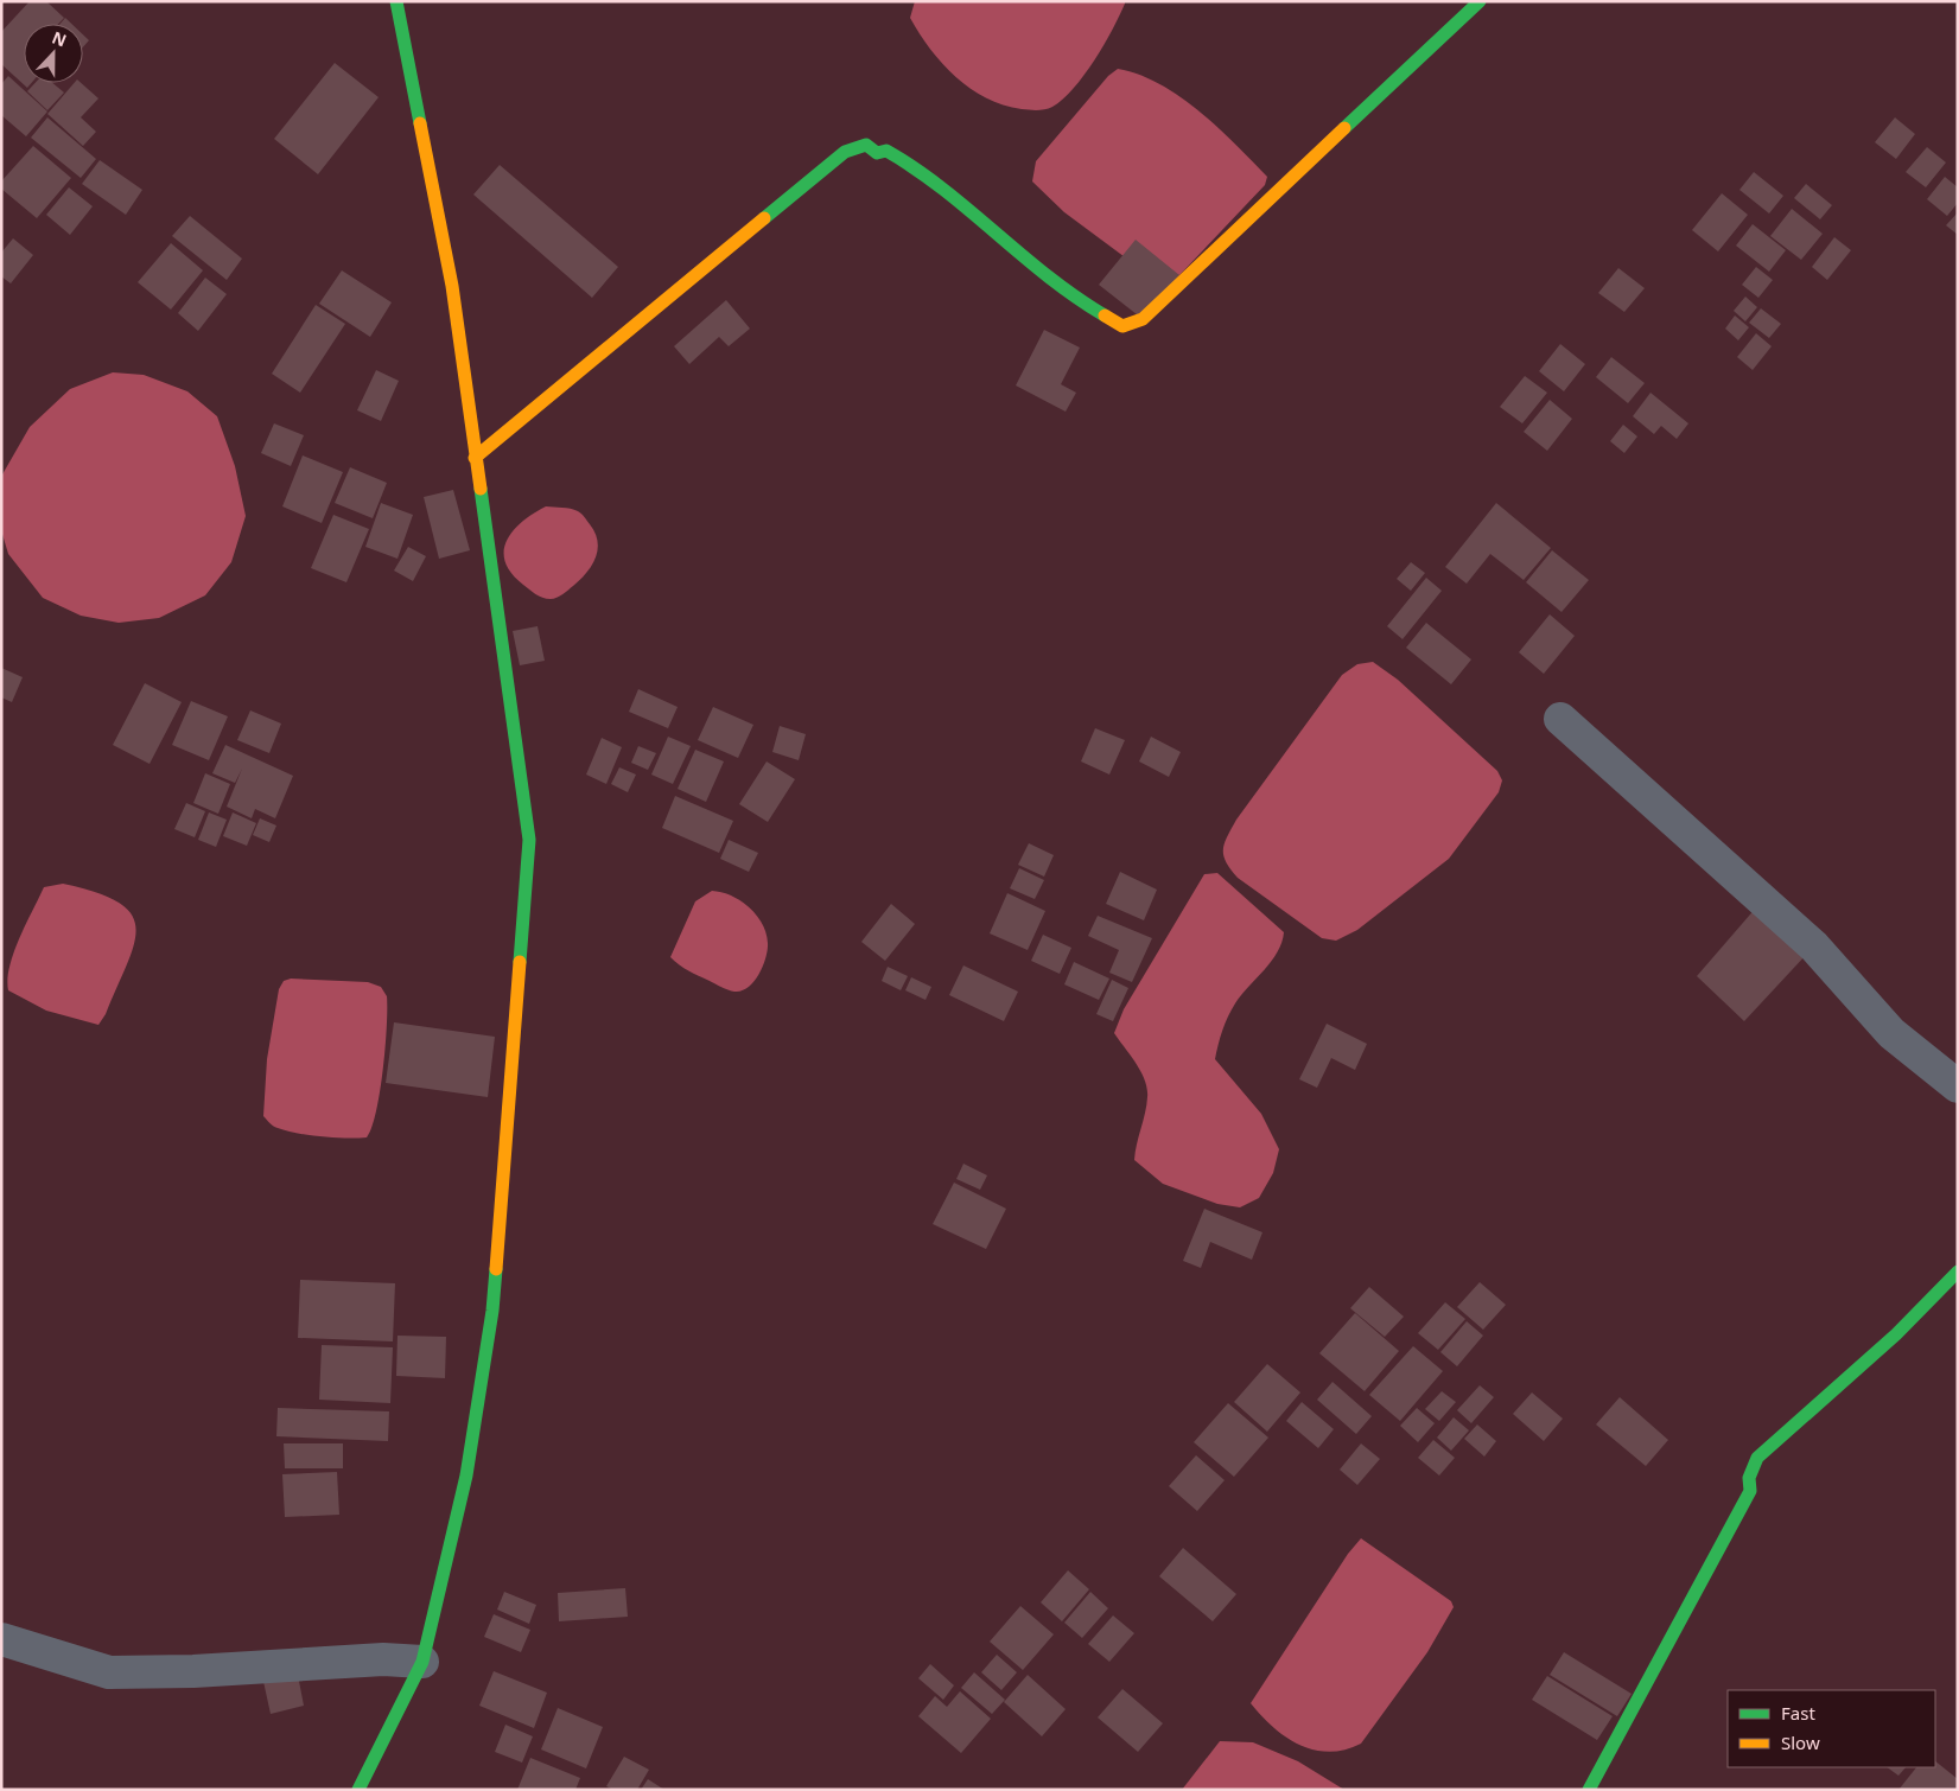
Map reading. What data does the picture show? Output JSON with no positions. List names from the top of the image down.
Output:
{
  "legend": ["Fast", "Slow"],
  "north": "top"
}
